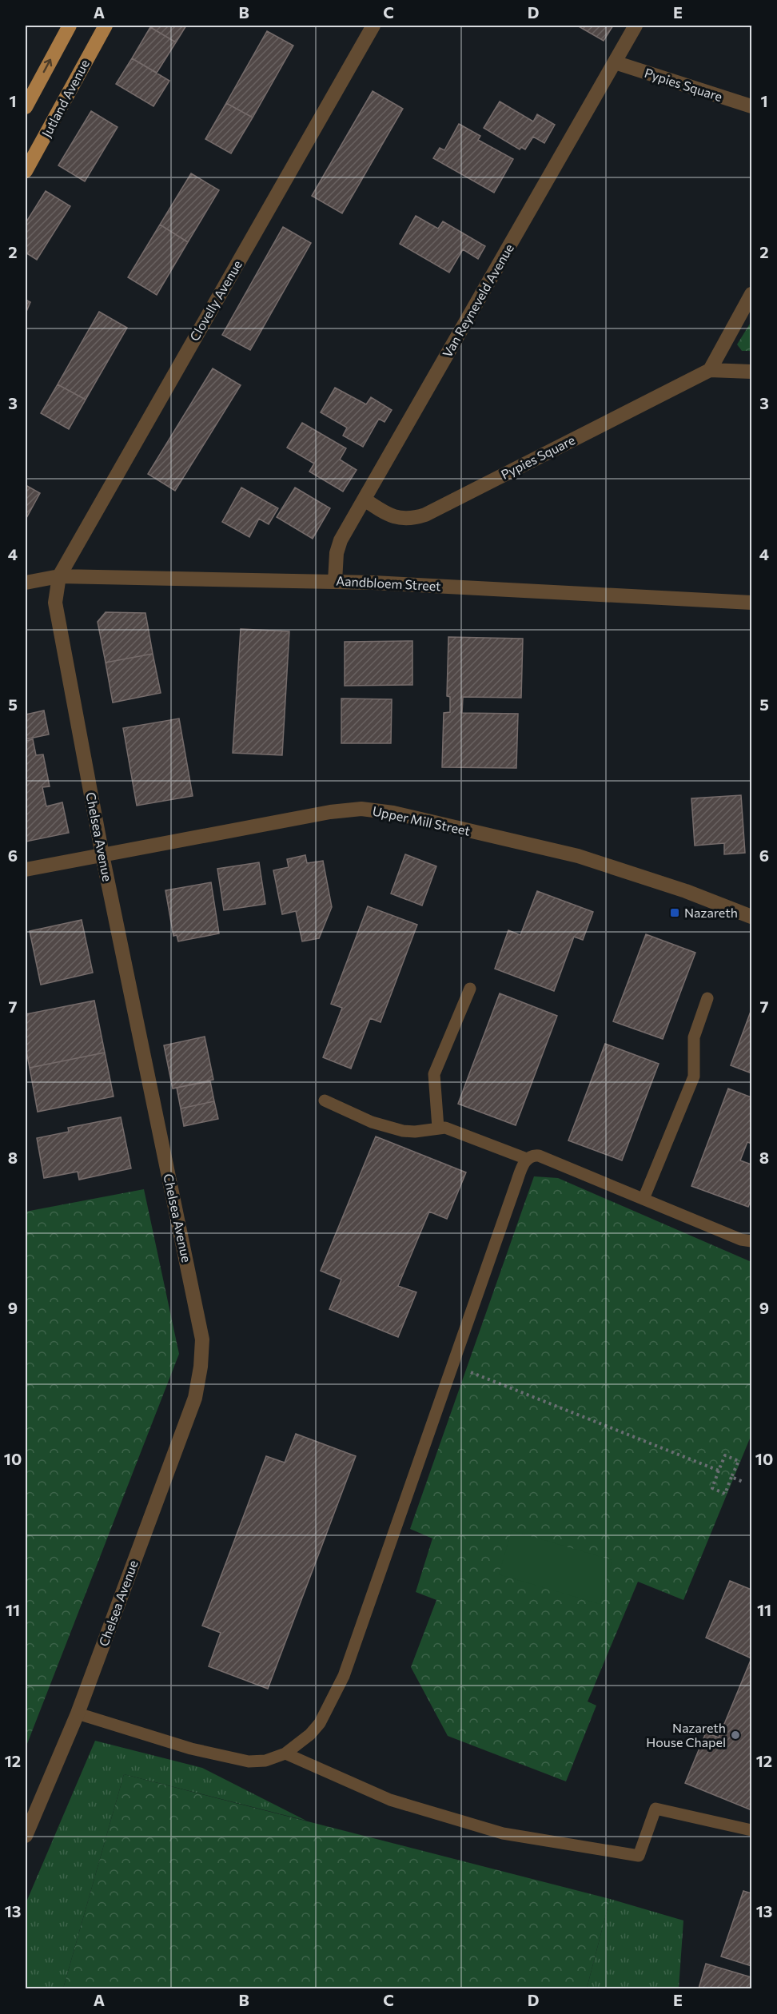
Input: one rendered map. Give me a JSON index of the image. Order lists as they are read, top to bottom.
{
  "streets": {
    "main road": ["Jutland Avenue"],
    "street": [
      "Pypies Square",
      "Clovelly Avenue",
      "Van Reyneveld Avenue",
      "Aandbloem Street",
      "Upper Mill Street",
      "Chelsea Avenue"
    ]
  },
  "crossings": [
    ["Pypies Square", "Van Reyneveld Avenue"],
    ["Clovelly Avenue", "Aandbloem Street"],
    ["Clovelly Avenue", "Chelsea Avenue"],
    ["Van Reyneveld Avenue", "Aandbloem Street"],
    ["Aandbloem Street", "Chelsea Avenue"],
    ["Upper Mill Street", "Chelsea Avenue"]
  ],
  "places": {
    "transit": ["Nazareth"],
    "other": ["Nazareth House Chapel"]
  },
  "grid": {
    "columns": [
      "A",
      "B",
      "C",
      "D",
      "E"
    ],
    "rows": [
      "1",
      "2",
      "3",
      "4",
      "5",
      "6",
      "7",
      "8",
      "9",
      "10",
      "11",
      "12",
      "13"
    ]
  }
}
